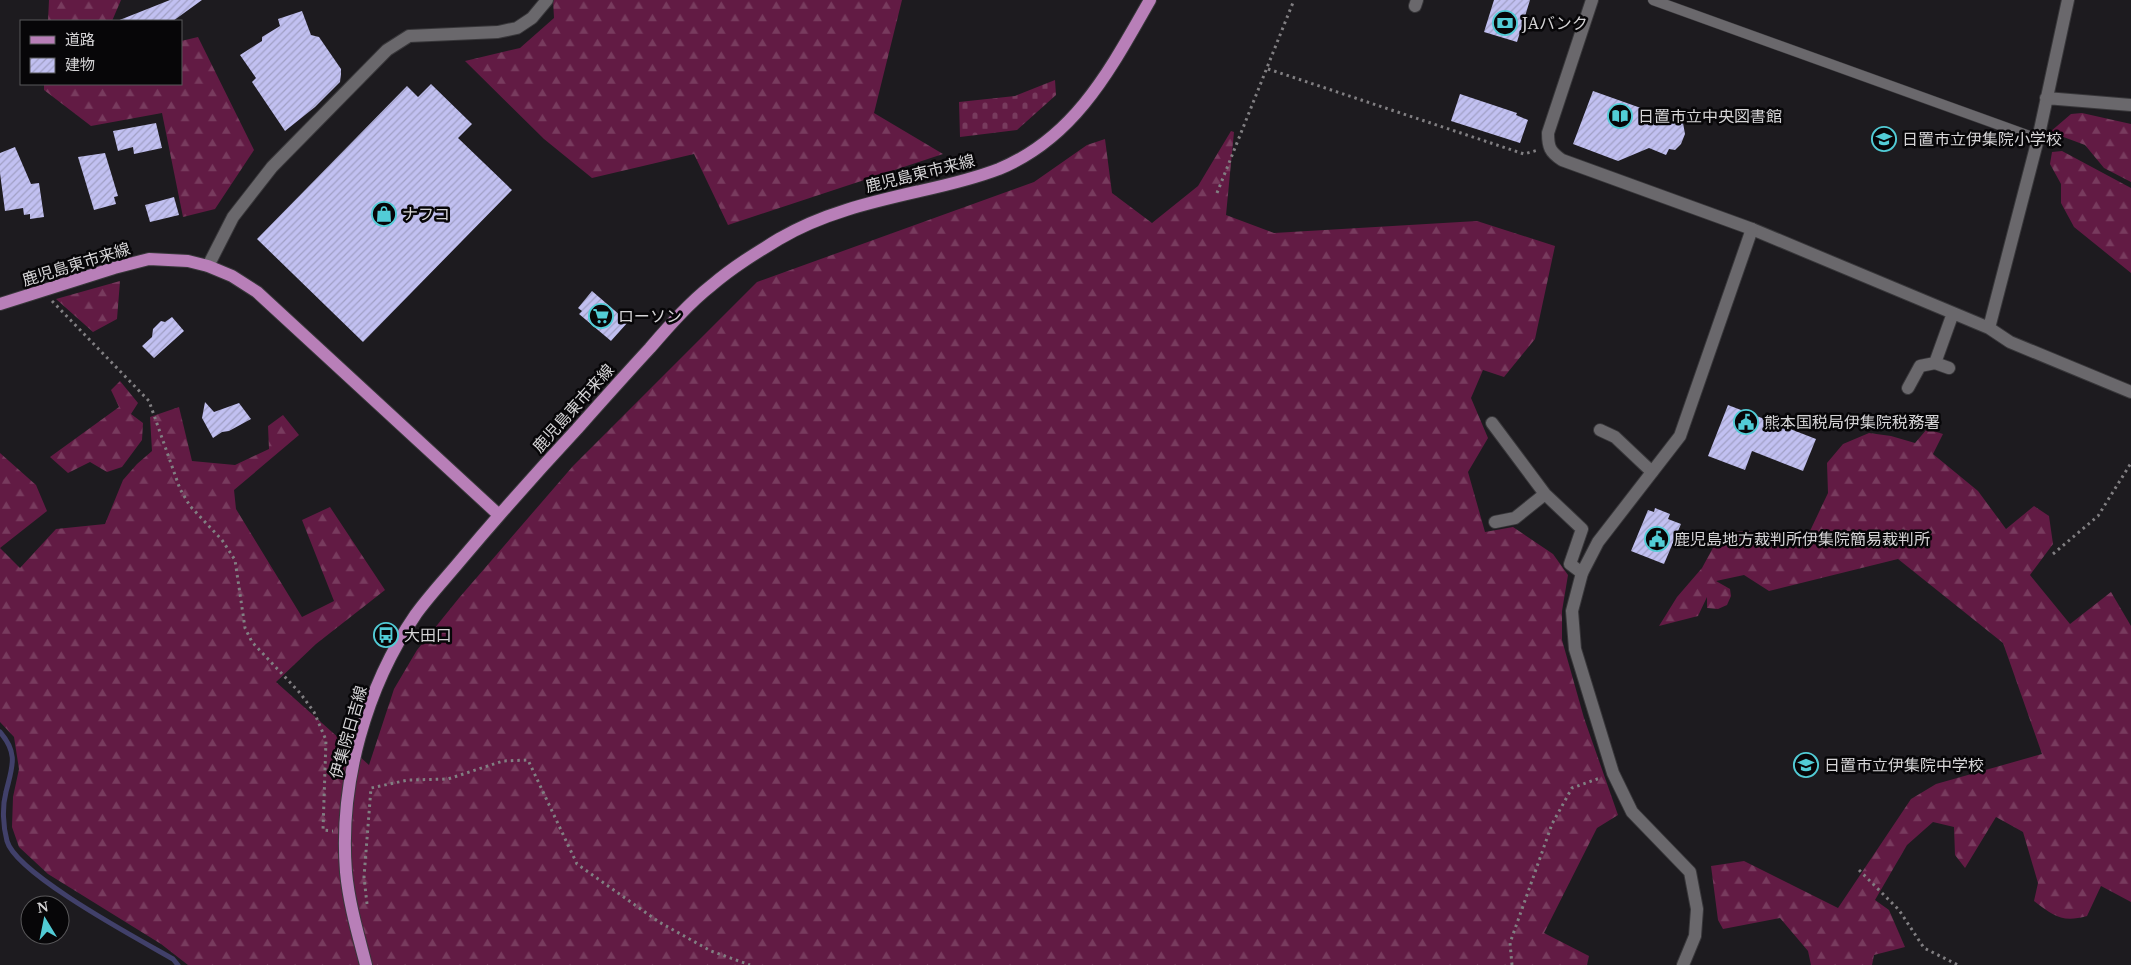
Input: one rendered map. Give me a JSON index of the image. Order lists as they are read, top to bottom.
{
  "streets": {
    "main road": ["鹿児島東市来線", "伊集院日吉線"]
  },
  "crossings": [
    ["鹿児島東市来線", "伊集院日吉線"]
  ],
  "places": {
    "bank": ["JAバンク"],
    "library": ["日置市立中央図書館"],
    "school or university": ["日置市立伊集院小学校", "日置市立伊集院中学校"],
    "shop": ["ナフコ"],
    "supermarket": ["ローソン"],
    "public building": ["熊本国税局伊集院税務署", "鹿児島地方裁判所伊集院簡易裁判所"],
    "bus stop": ["大田口"]
  },
  "legend": ["道路", "建物"],
  "north": "top"
}
